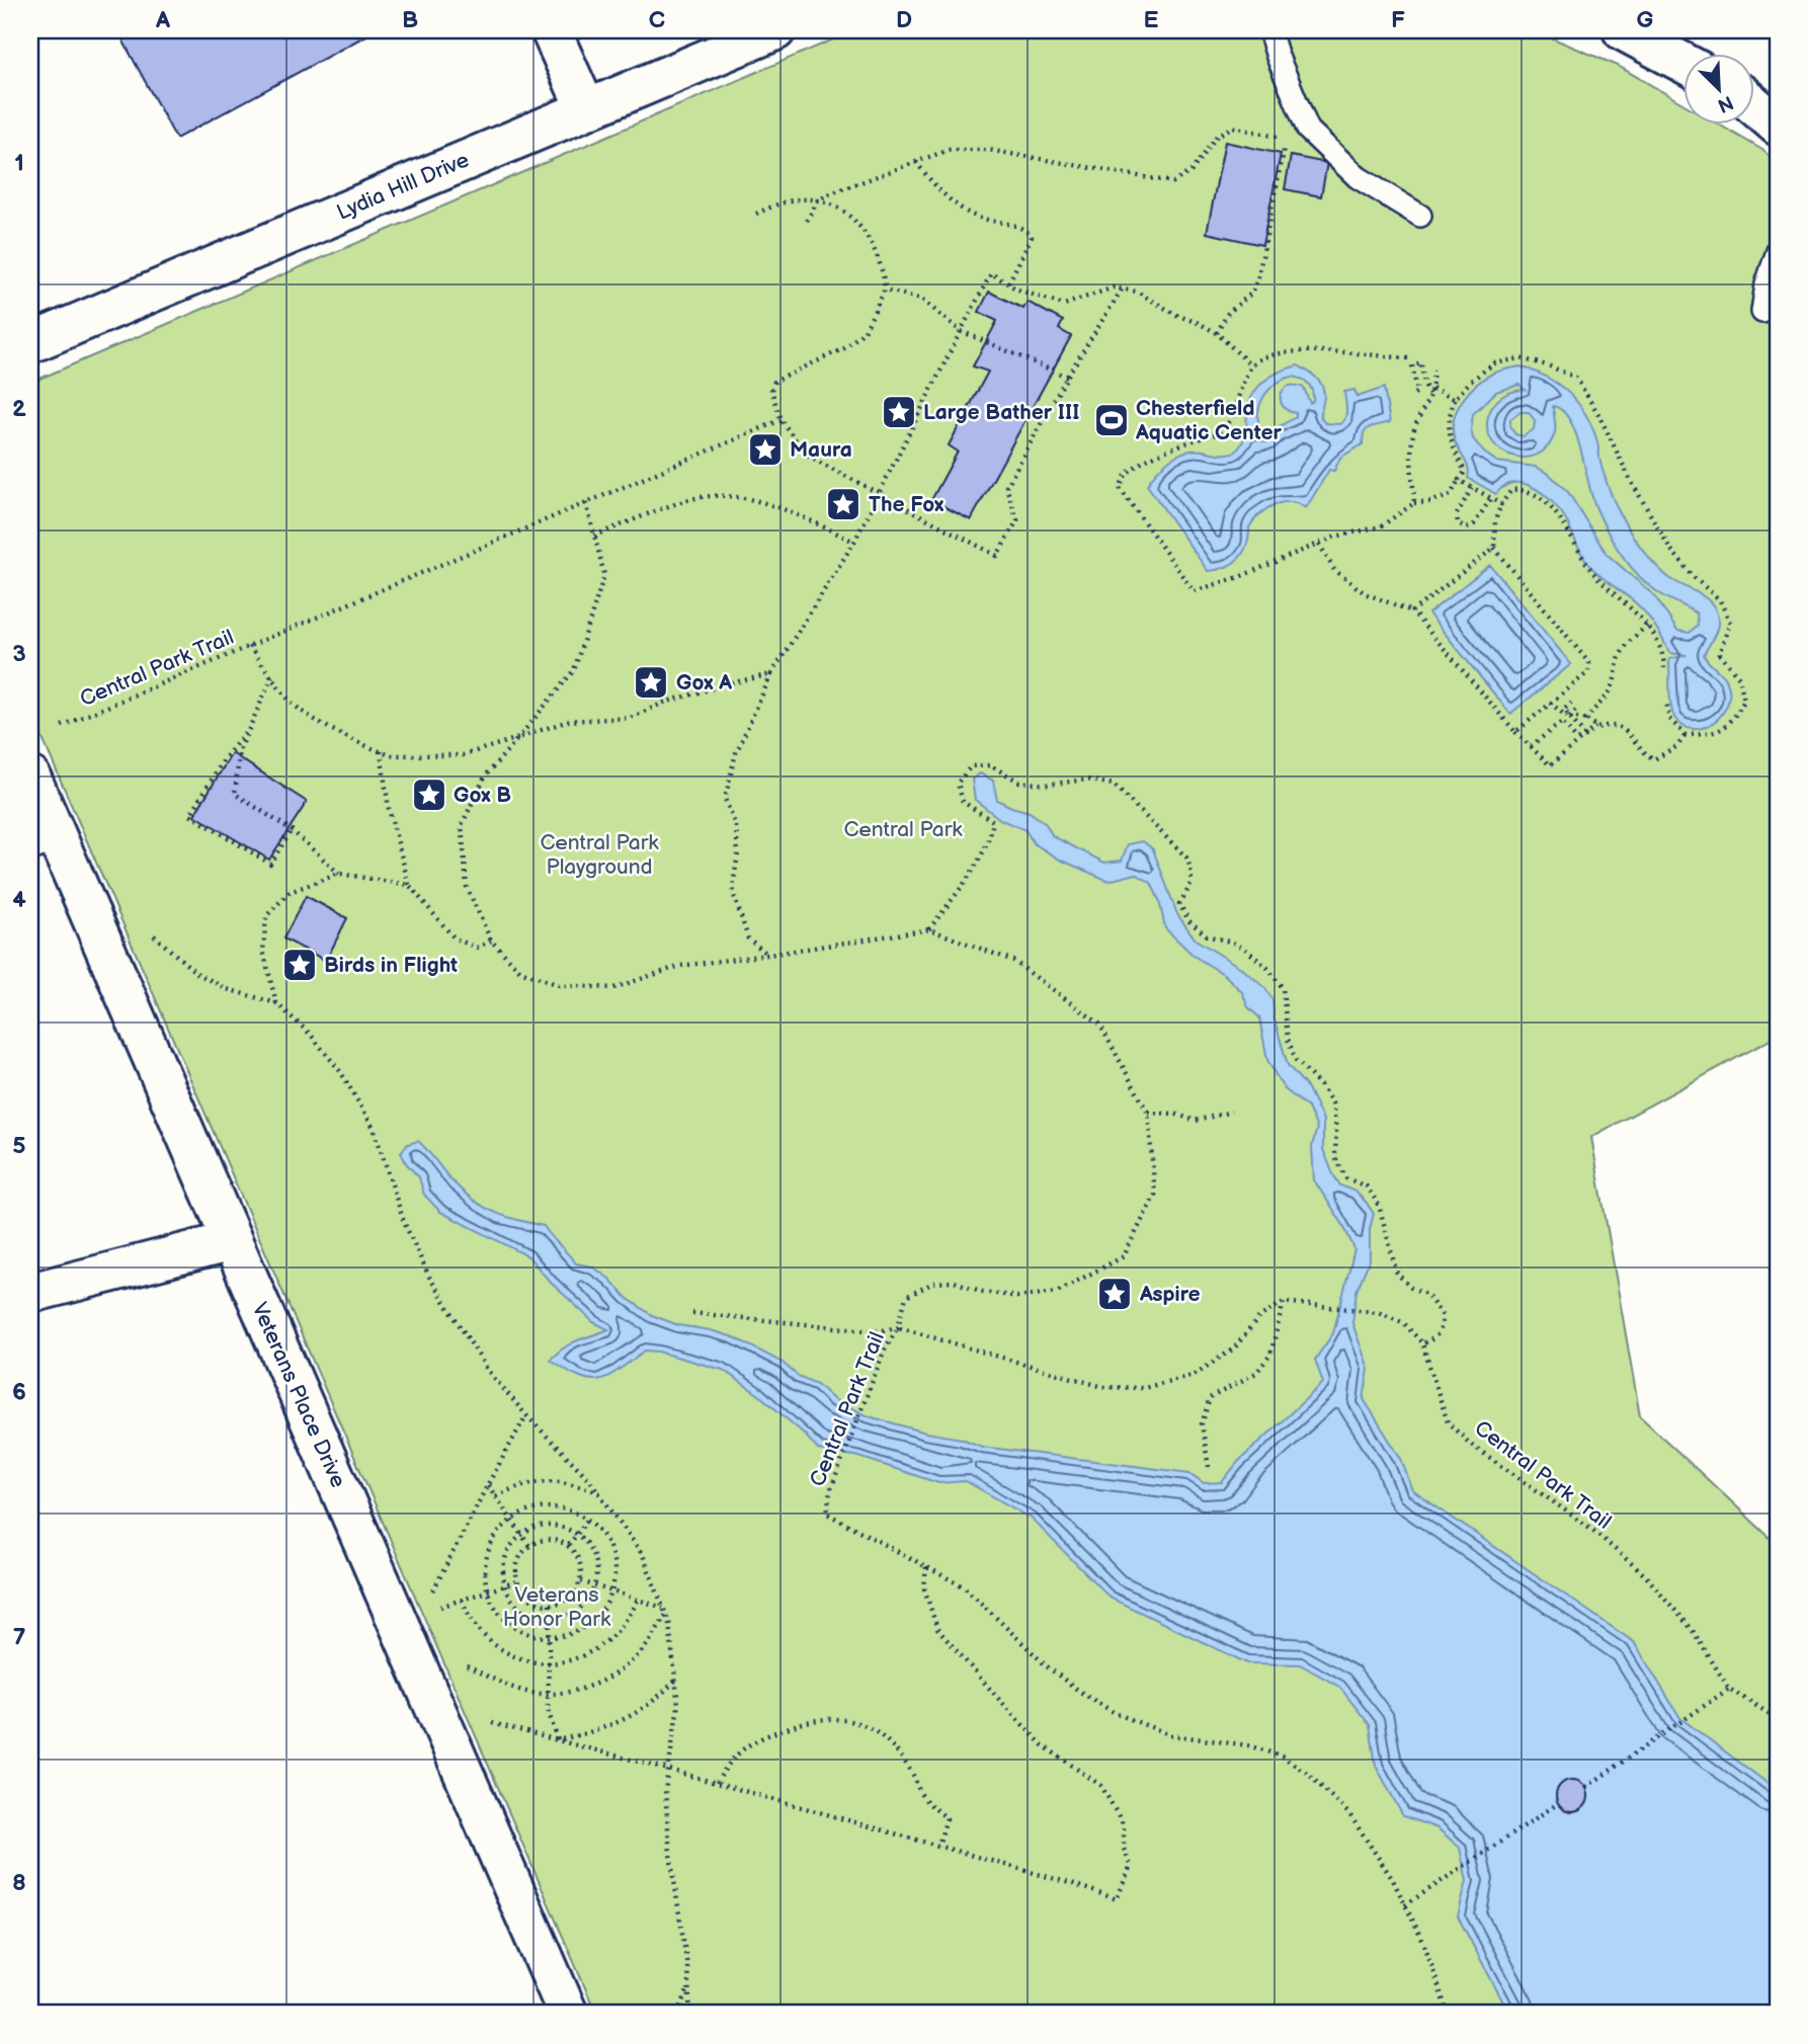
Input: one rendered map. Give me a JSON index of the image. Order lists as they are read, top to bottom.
{
  "streets": {
    "street": ["Lydia Hill Drive", "Veterans Place Drive"],
    "path": ["Central Park Trail"]
  },
  "parks": ["Central Park", "Central Park Playground", "Veterans Honor Park"],
  "places": {
    "place": [
      "Large Bather III",
      "Maura",
      "The Fox",
      "Gox A",
      "Gox B",
      "Birds in Flight",
      "Aspire"
    ],
    "sports": ["Chesterfield Aquatic Center"]
  },
  "north": "bottom right",
  "grid": {
    "columns": [
      "A",
      "B",
      "C",
      "D",
      "E",
      "F",
      "G"
    ],
    "rows": [
      "1",
      "2",
      "3",
      "4",
      "5",
      "6",
      "7",
      "8"
    ]
  }
}
